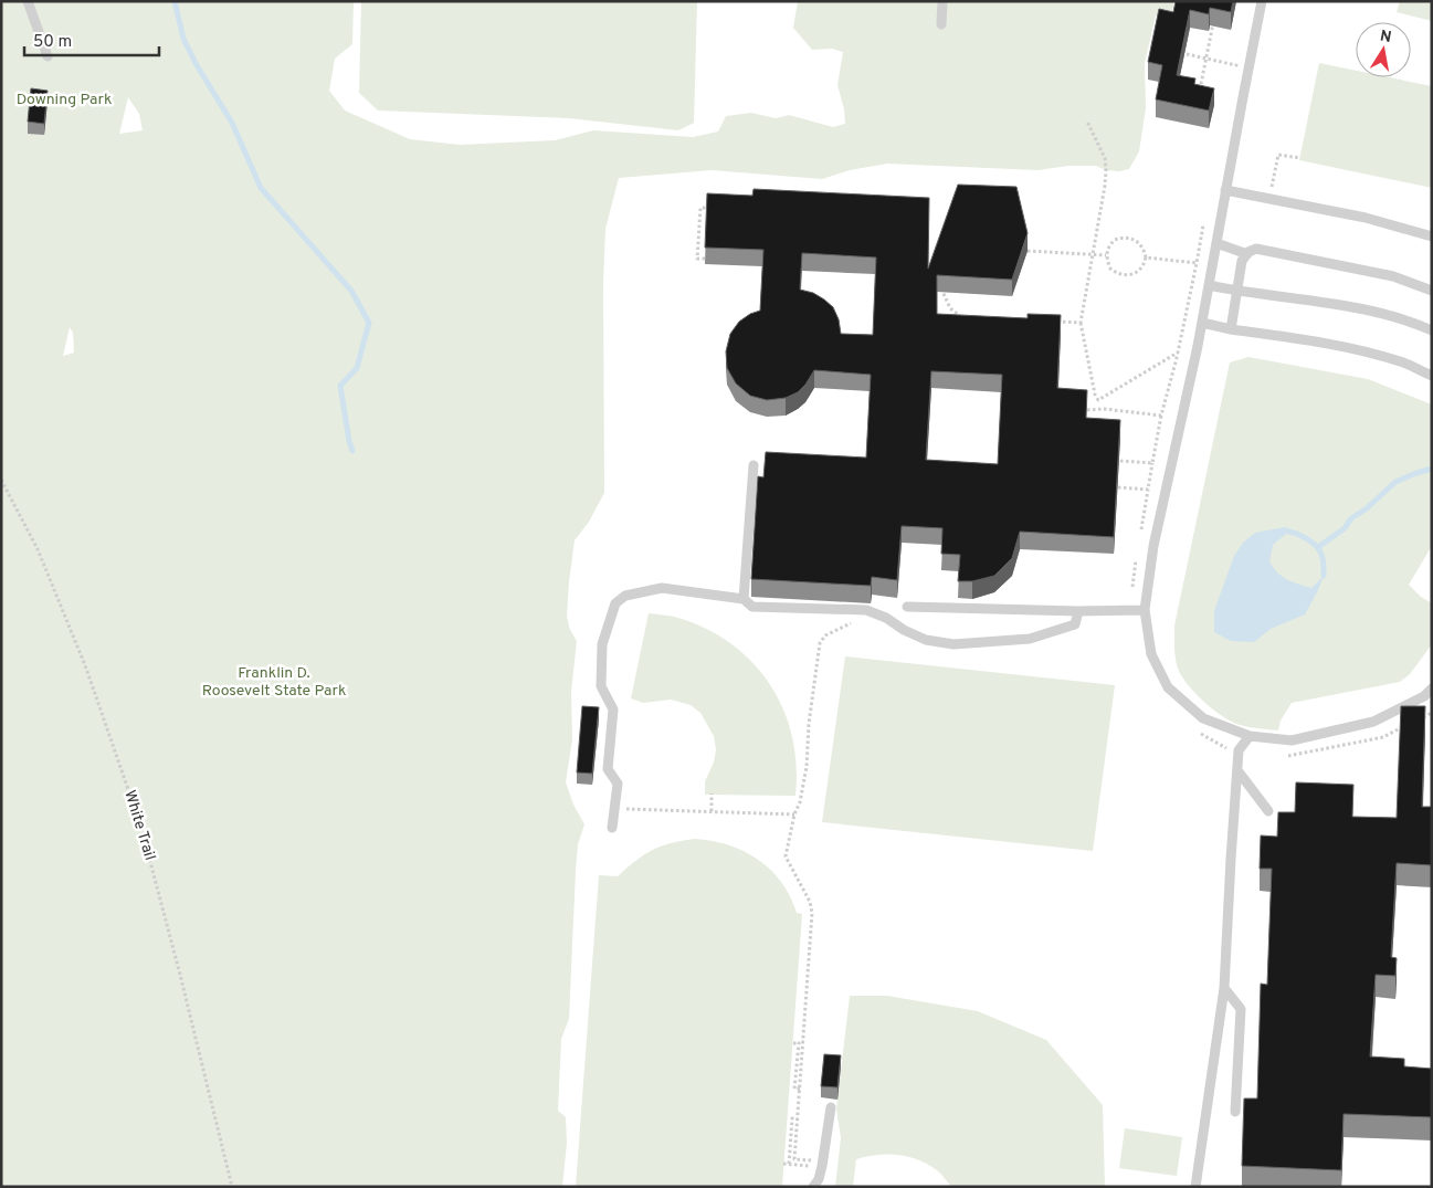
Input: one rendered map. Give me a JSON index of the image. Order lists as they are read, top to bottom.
{
  "streets": {
    "path": ["White Trail"]
  },
  "parks": ["Downing Park", "Franklin D. Roosevelt State Park"],
  "scale_bar": "50 m",
  "north": "top"
}
